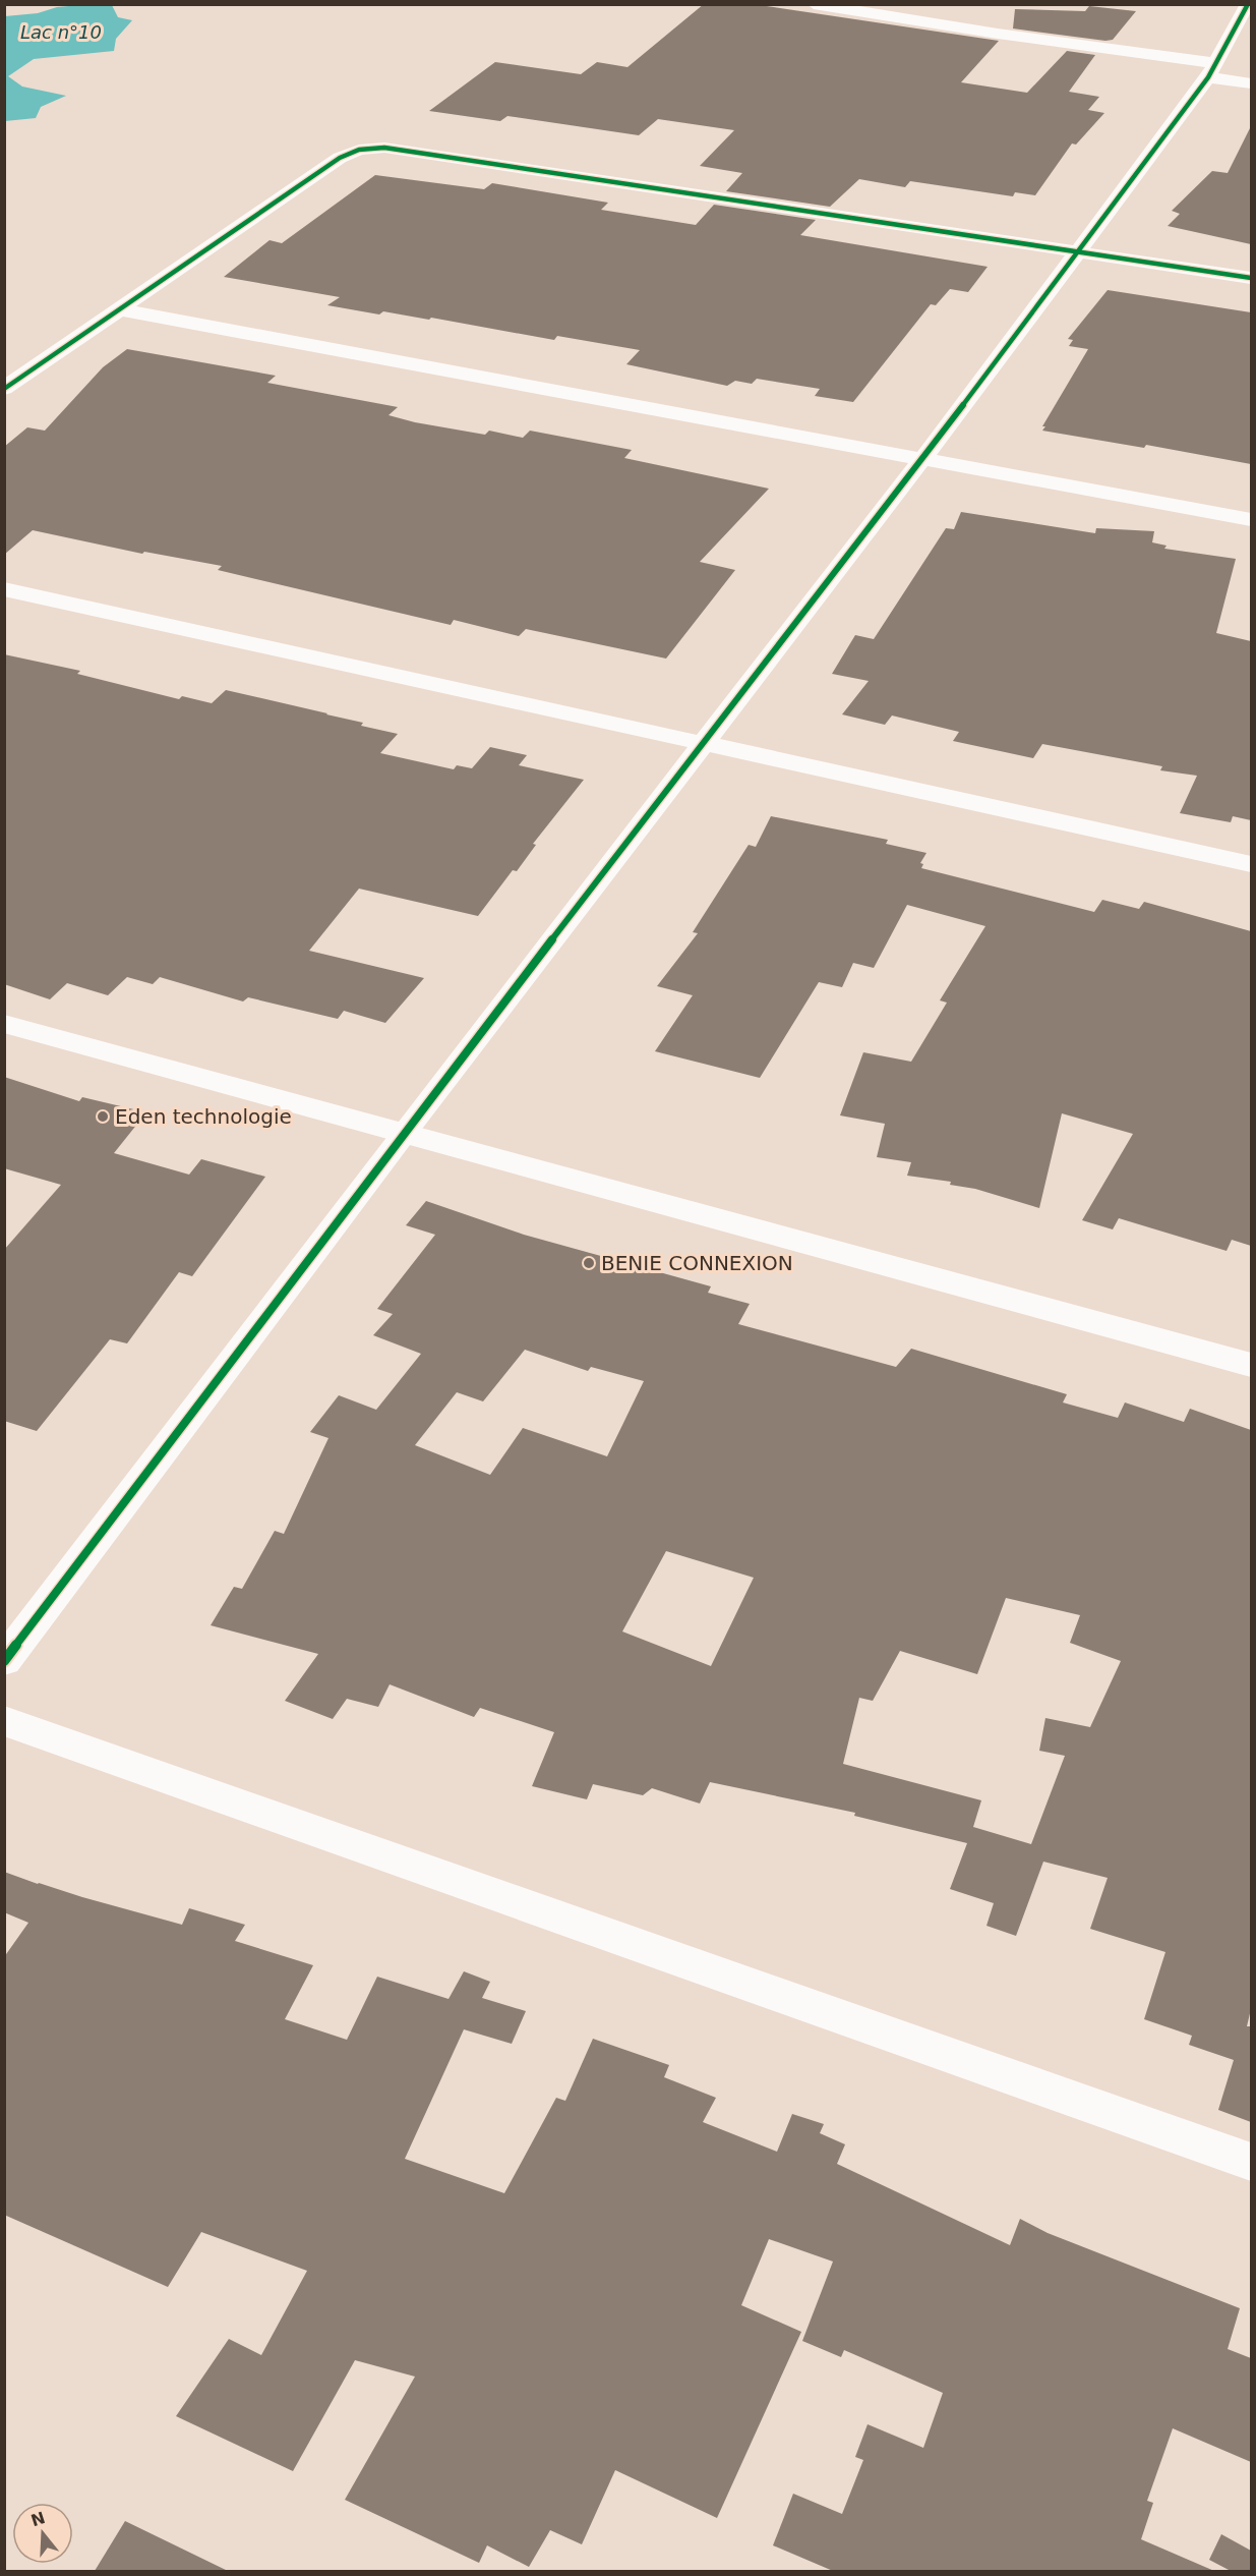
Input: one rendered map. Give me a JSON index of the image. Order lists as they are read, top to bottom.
{
  "water": ["Lac n°10"],
  "places": ["Eden technologie", "BENIE CONNEXION"],
  "north": "top"
}
